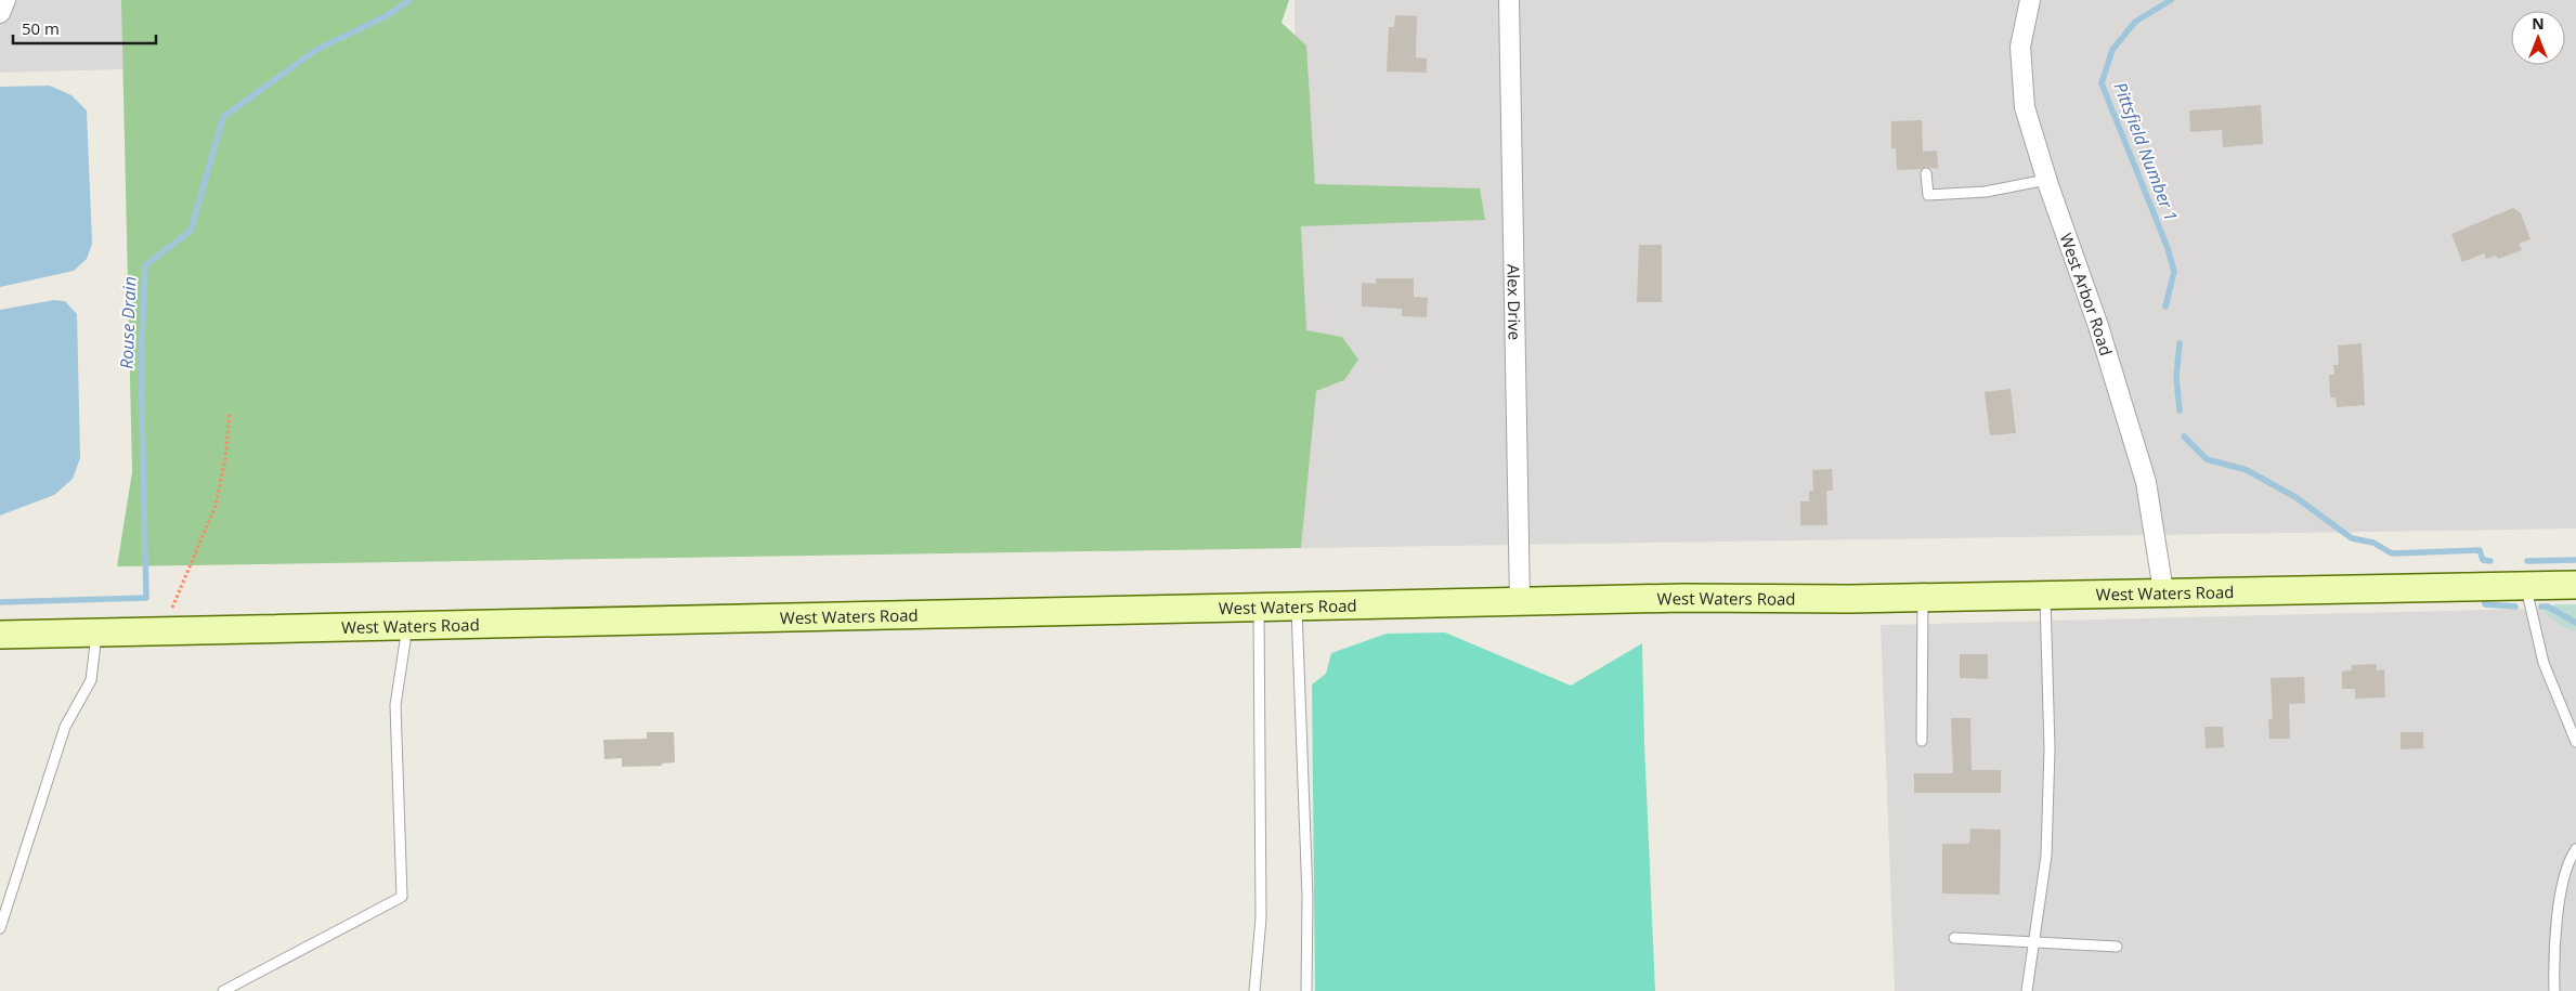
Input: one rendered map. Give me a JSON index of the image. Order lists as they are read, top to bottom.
{
  "streets": {
    "street": ["West Arbor Road", "Alex Drive", "West Waters Road"]
  },
  "crossings": [
    ["West Arbor Road", "West Waters Road"],
    ["Alex Drive", "West Waters Road"]
  ],
  "water": ["Pittsfield Number 1", "Rouse Drain"],
  "scale_bar": "50 m",
  "north": "top"
}
